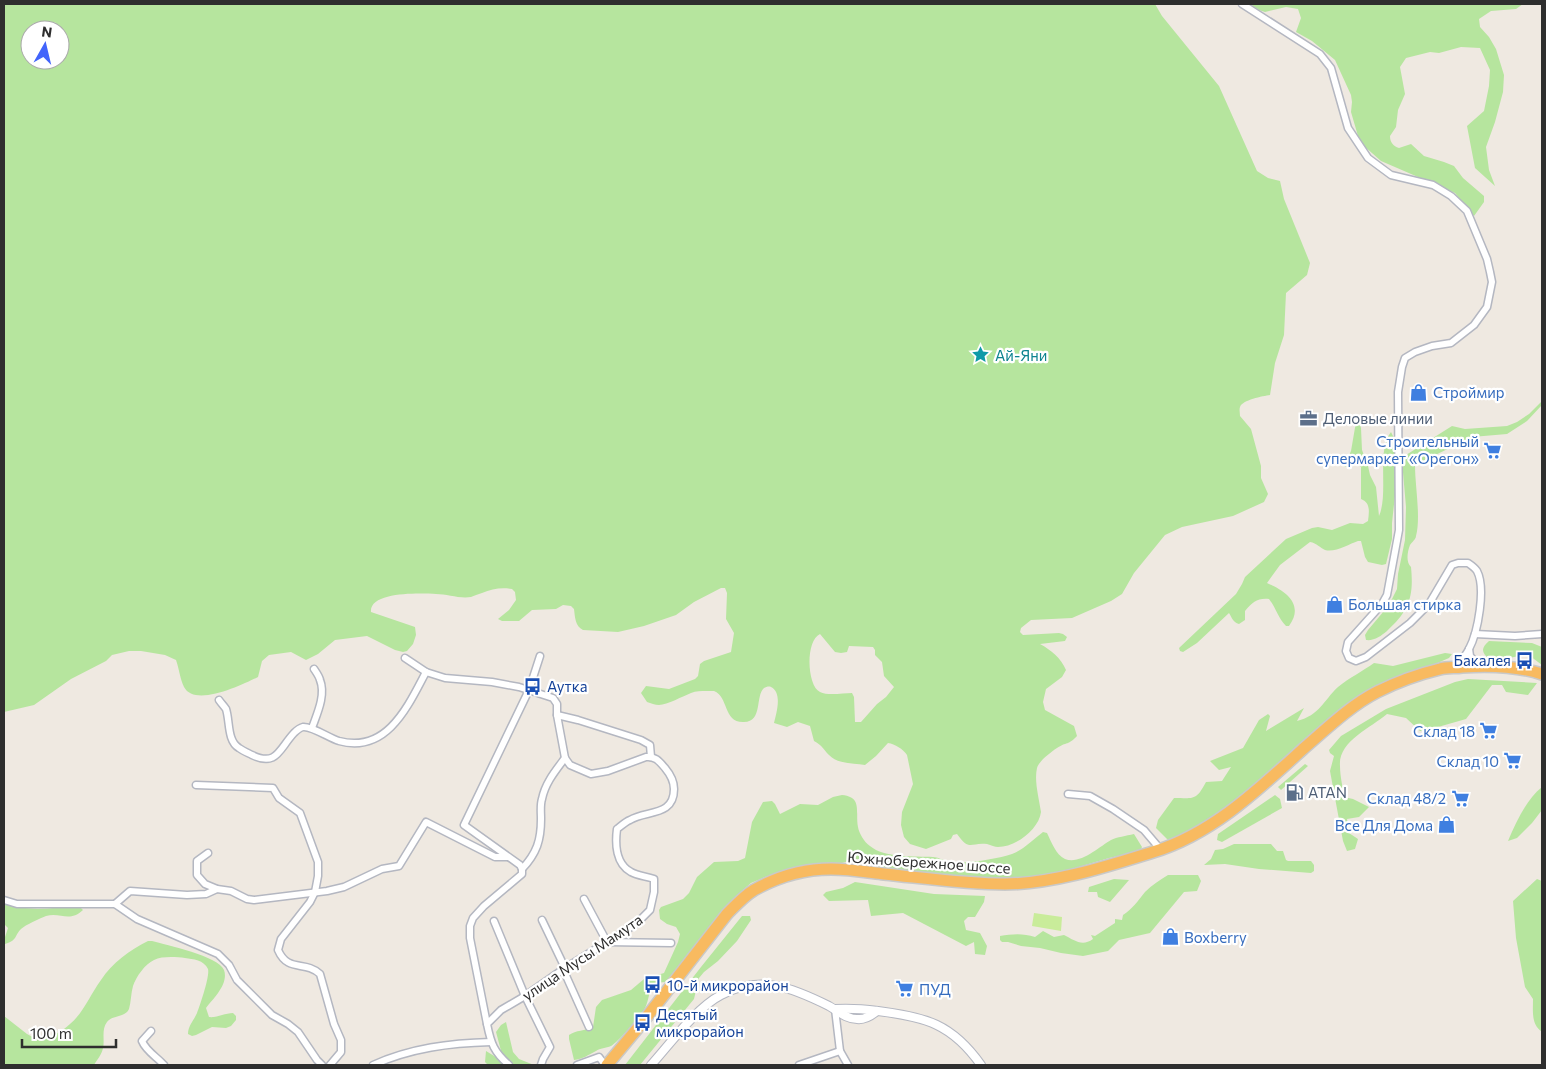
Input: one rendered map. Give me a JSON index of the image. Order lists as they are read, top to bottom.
{
  "streets": {
    "highway": ["Южнобережное шоссе"],
    "street": ["улица Мусы Мамута"]
  },
  "places": {
    "place": ["Ай-Яни"],
    "shop": [
      "Строймир",
      "Большая стирка",
      "Все Для Дома",
      "Boxberry"
    ],
    "office": ["Деловые линии"],
    "supermarket": [
      "Строительный супермаркет «Орегон»",
      "Склад 18",
      "Склад 10",
      "Склад 48/2",
      "ПУД"
    ],
    "bus stop": [
      "Бакалея",
      "Аутка",
      "10-й микрорайон",
      "Десятый микрорайон"
    ],
    "fuel station": ["ATAN"]
  },
  "scale_bar": "100 m",
  "north": "top"
}
